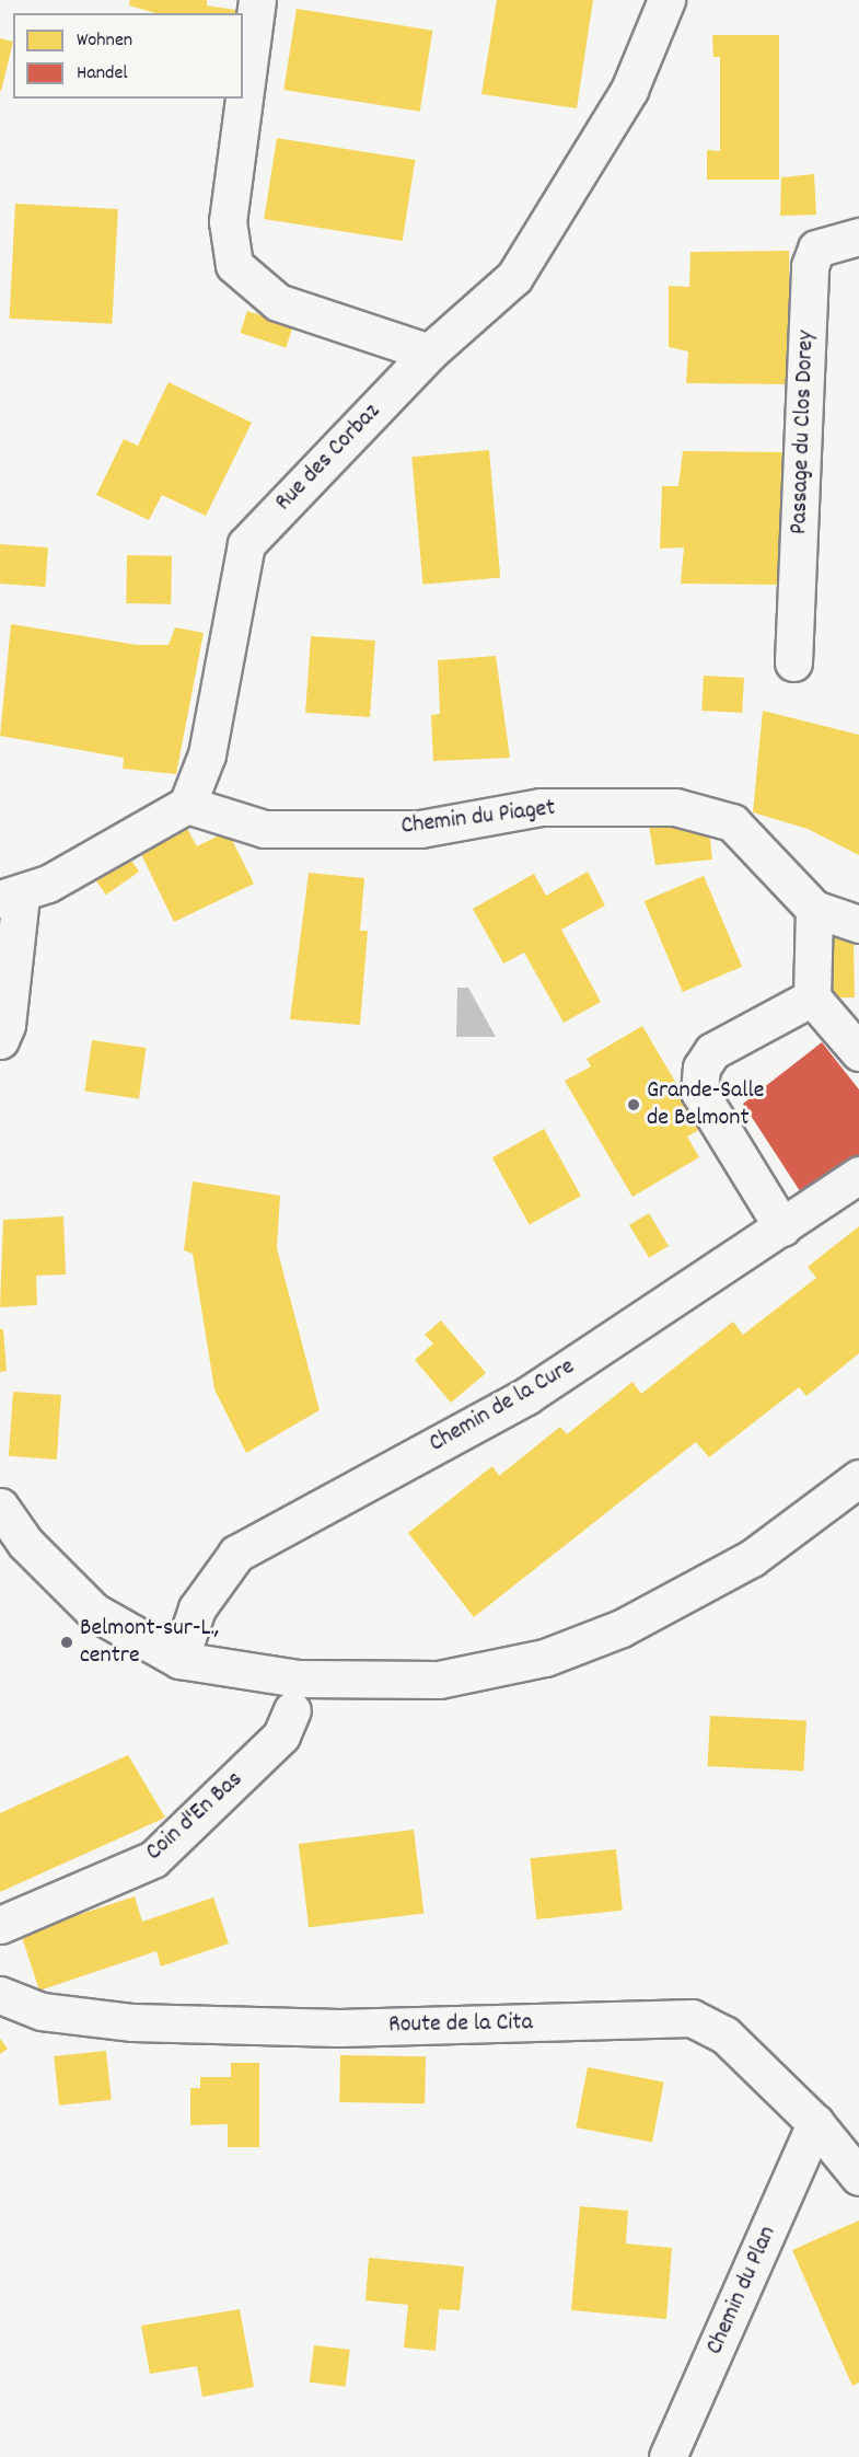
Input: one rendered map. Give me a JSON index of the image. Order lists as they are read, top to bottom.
{
  "streets": {
    "street": [
      "Passage du Clos Dorey",
      "Rue des Corbaz",
      "Chemin du Piaget",
      "Chemin de la Cure",
      "Coin d'En Bas",
      "Route de la Cita",
      "Chemin du Plan"
    ]
  },
  "crossings": [
    ["Rue des Corbaz", "Chemin du Piaget"],
    ["Route de la Cita", "Chemin du Plan"]
  ],
  "places": ["Grande-Salle de Belmont", "Belmont-sur-L., centre"],
  "legend": ["Wohnen", "Handel"]
}
